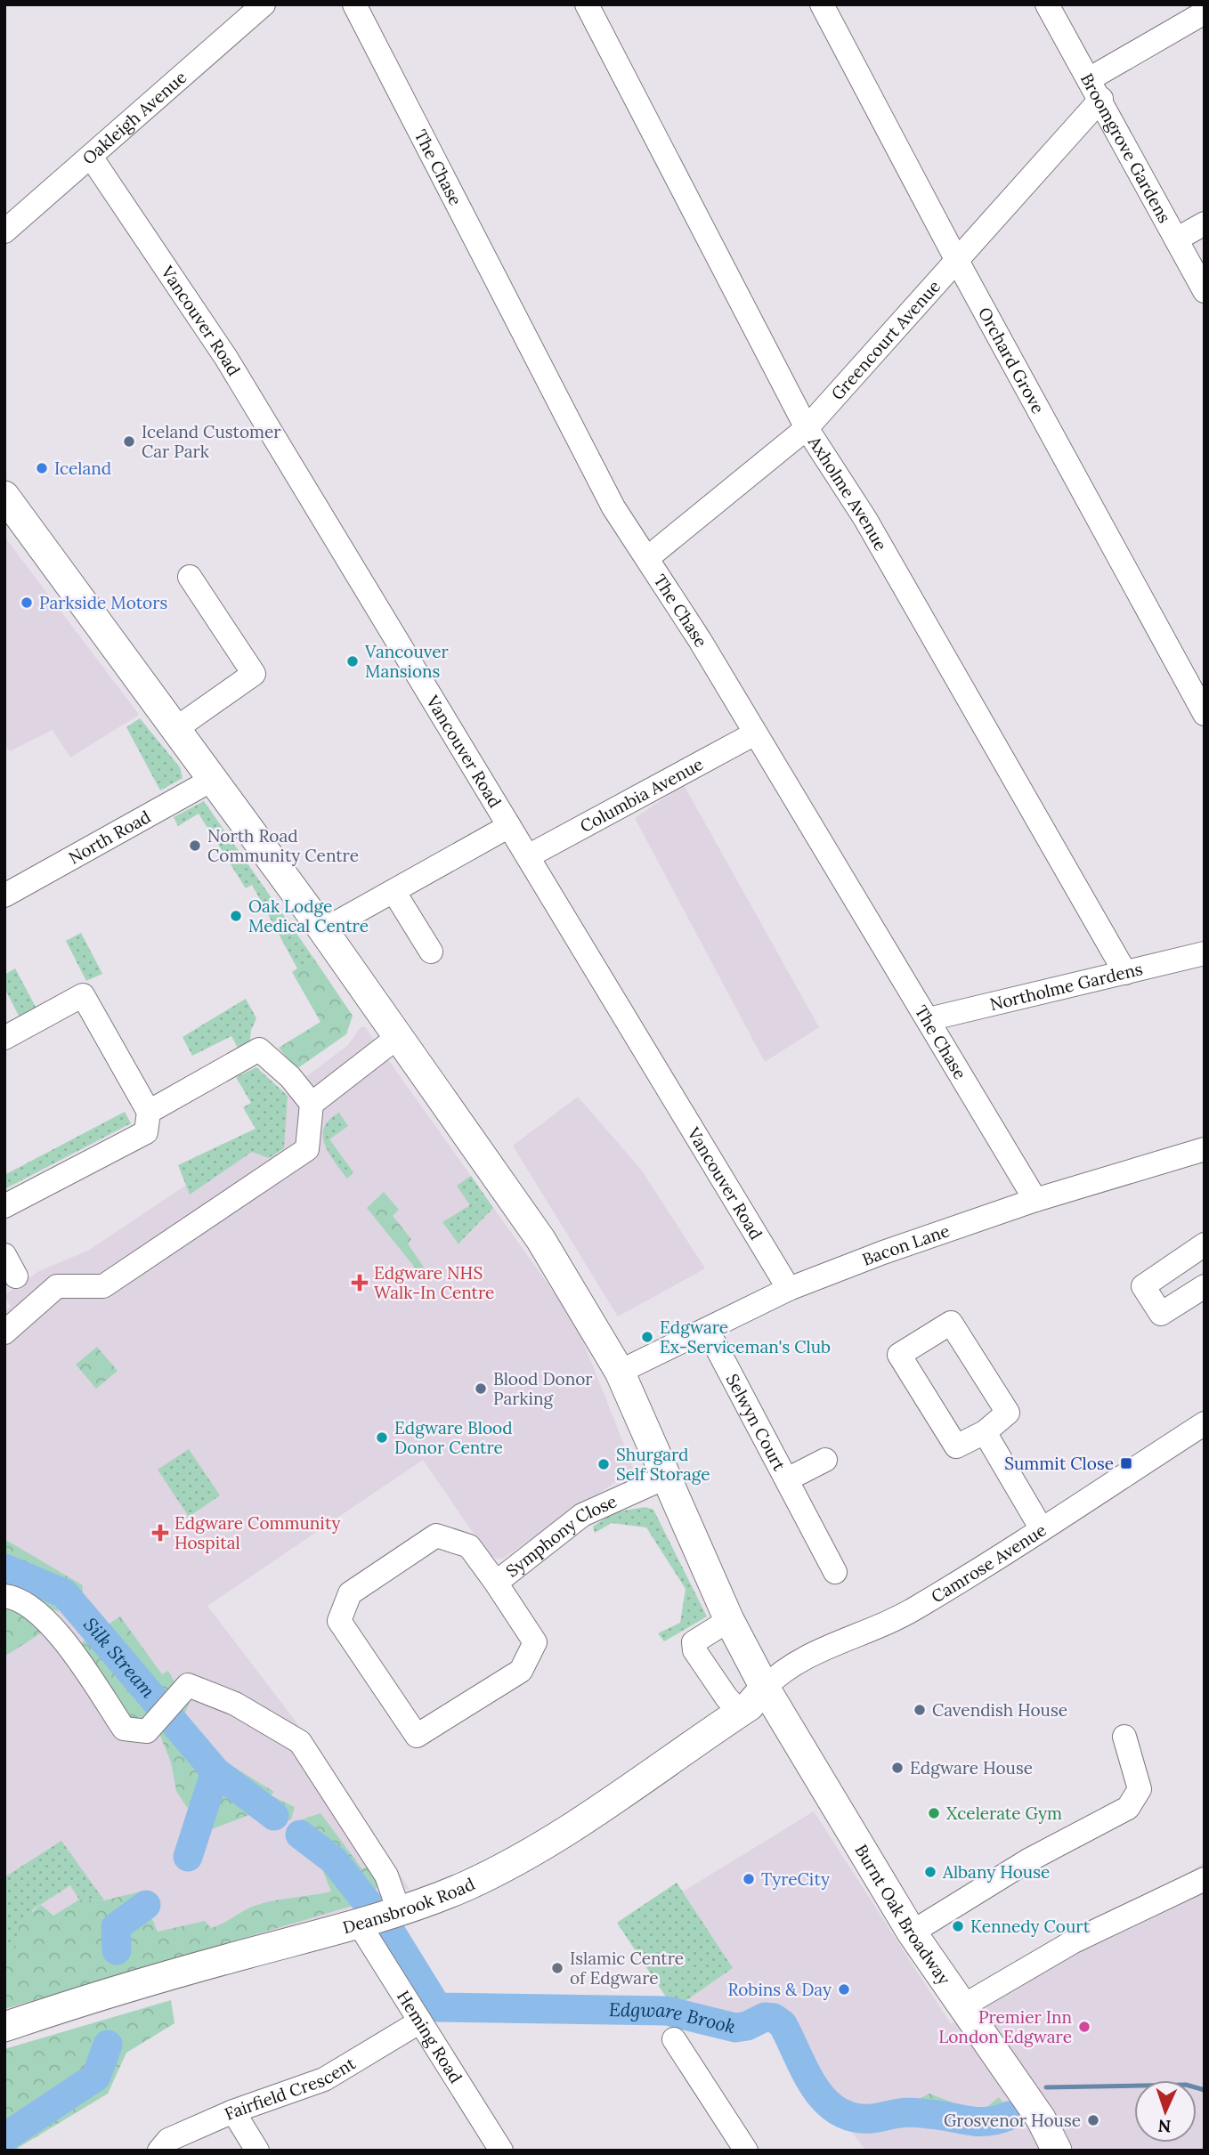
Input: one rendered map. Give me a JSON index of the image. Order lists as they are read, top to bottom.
{
  "streets": {
    "main road": ["Deansbrook Road", "Burnt Oak Broadway"],
    "street": [
      "Oakleigh Avenue",
      "Broomgrove Gardens",
      "The Chase",
      "Vancouver Road",
      "Greencourt Avenue",
      "Orchard Grove",
      "Axholme Avenue",
      "Columbia Avenue",
      "North Road",
      "Northolme Gardens",
      "Bacon Lane",
      "Selwyn Court",
      "Symphony Close",
      "Camrose Avenue",
      "Heming Road",
      "Fairfield Crescent"
    ]
  },
  "crossings": [
    ["Oakleigh Avenue", "Vancouver Road"],
    ["Broomgrove Gardens", "Greencourt Avenue"],
    ["The Chase", "Greencourt Avenue"],
    ["The Chase", "Columbia Avenue"],
    ["The Chase", "Northolme Gardens"],
    ["The Chase", "Bacon Lane"],
    ["Vancouver Road", "Columbia Avenue"],
    ["Vancouver Road", "Bacon Lane"],
    ["Greencourt Avenue", "Orchard Grove"],
    ["Greencourt Avenue", "Axholme Avenue"],
    ["Axholme Avenue", "Northolme Gardens"],
    ["North Road", "Burnt Oak Broadway"],
    ["Bacon Lane", "Selwyn Court"],
    ["Bacon Lane", "Burnt Oak Broadway"],
    ["Symphony Close", "Burnt Oak Broadway"],
    ["Camrose Avenue", "Deansbrook Road"],
    ["Camrose Avenue", "Burnt Oak Broadway"],
    ["Deansbrook Road", "Burnt Oak Broadway"],
    ["Deansbrook Road", "Heming Road"],
    ["Heming Road", "Fairfield Crescent"]
  ],
  "water": ["Silk Stream", "Edgware Brook"],
  "places": {
    "other": [
      "Iceland Customer Car Park",
      "Iceland",
      "Parkside Motors",
      "Vancouver Mansions",
      "North Road Community Centre",
      "Oak Lodge Medical Centre",
      "Edgware Ex-Serviceman's Club",
      "Blood Donor Parking",
      "Edgware Blood Donor Centre",
      "Shurgard Self Storage",
      "Cavendish House",
      "Edgware House",
      "Xcelerate Gym",
      "Albany House",
      "TyreCity",
      "Kennedy Court",
      "Islamic Centre of Edgware",
      "Robins & Day",
      "Premier Inn London Edgware",
      "Grosvenor House"
    ],
    "health": ["Edgware NHS Walk-In Centre", "Edgware Community Hospital"],
    "transit": ["Summit Close"]
  },
  "north": "bottom"
}
